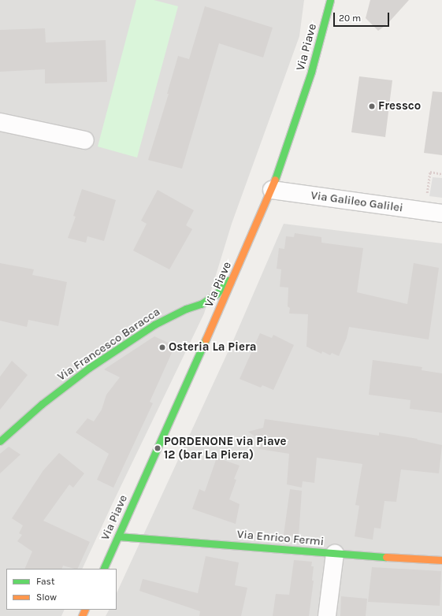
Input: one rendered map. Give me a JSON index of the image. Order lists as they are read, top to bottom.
{
  "streets": {
    "street": [
      "Via Piave",
      "Via Galileo Galilei",
      "Via Francesco Baracca",
      "Via Enrico Fermi"
    ]
  },
  "crossings": [
    ["Via Piave", "Via Galileo Galilei"],
    ["Via Piave", "Via Francesco Baracca"],
    ["Via Piave", "Via Enrico Fermi"]
  ],
  "places": ["Fressco", "Osteria La Piera", "PORDENONE via Piave 12 (bar La Piera)"],
  "legend": ["Fast", "Slow"],
  "scale_bar": "20 m"
}
